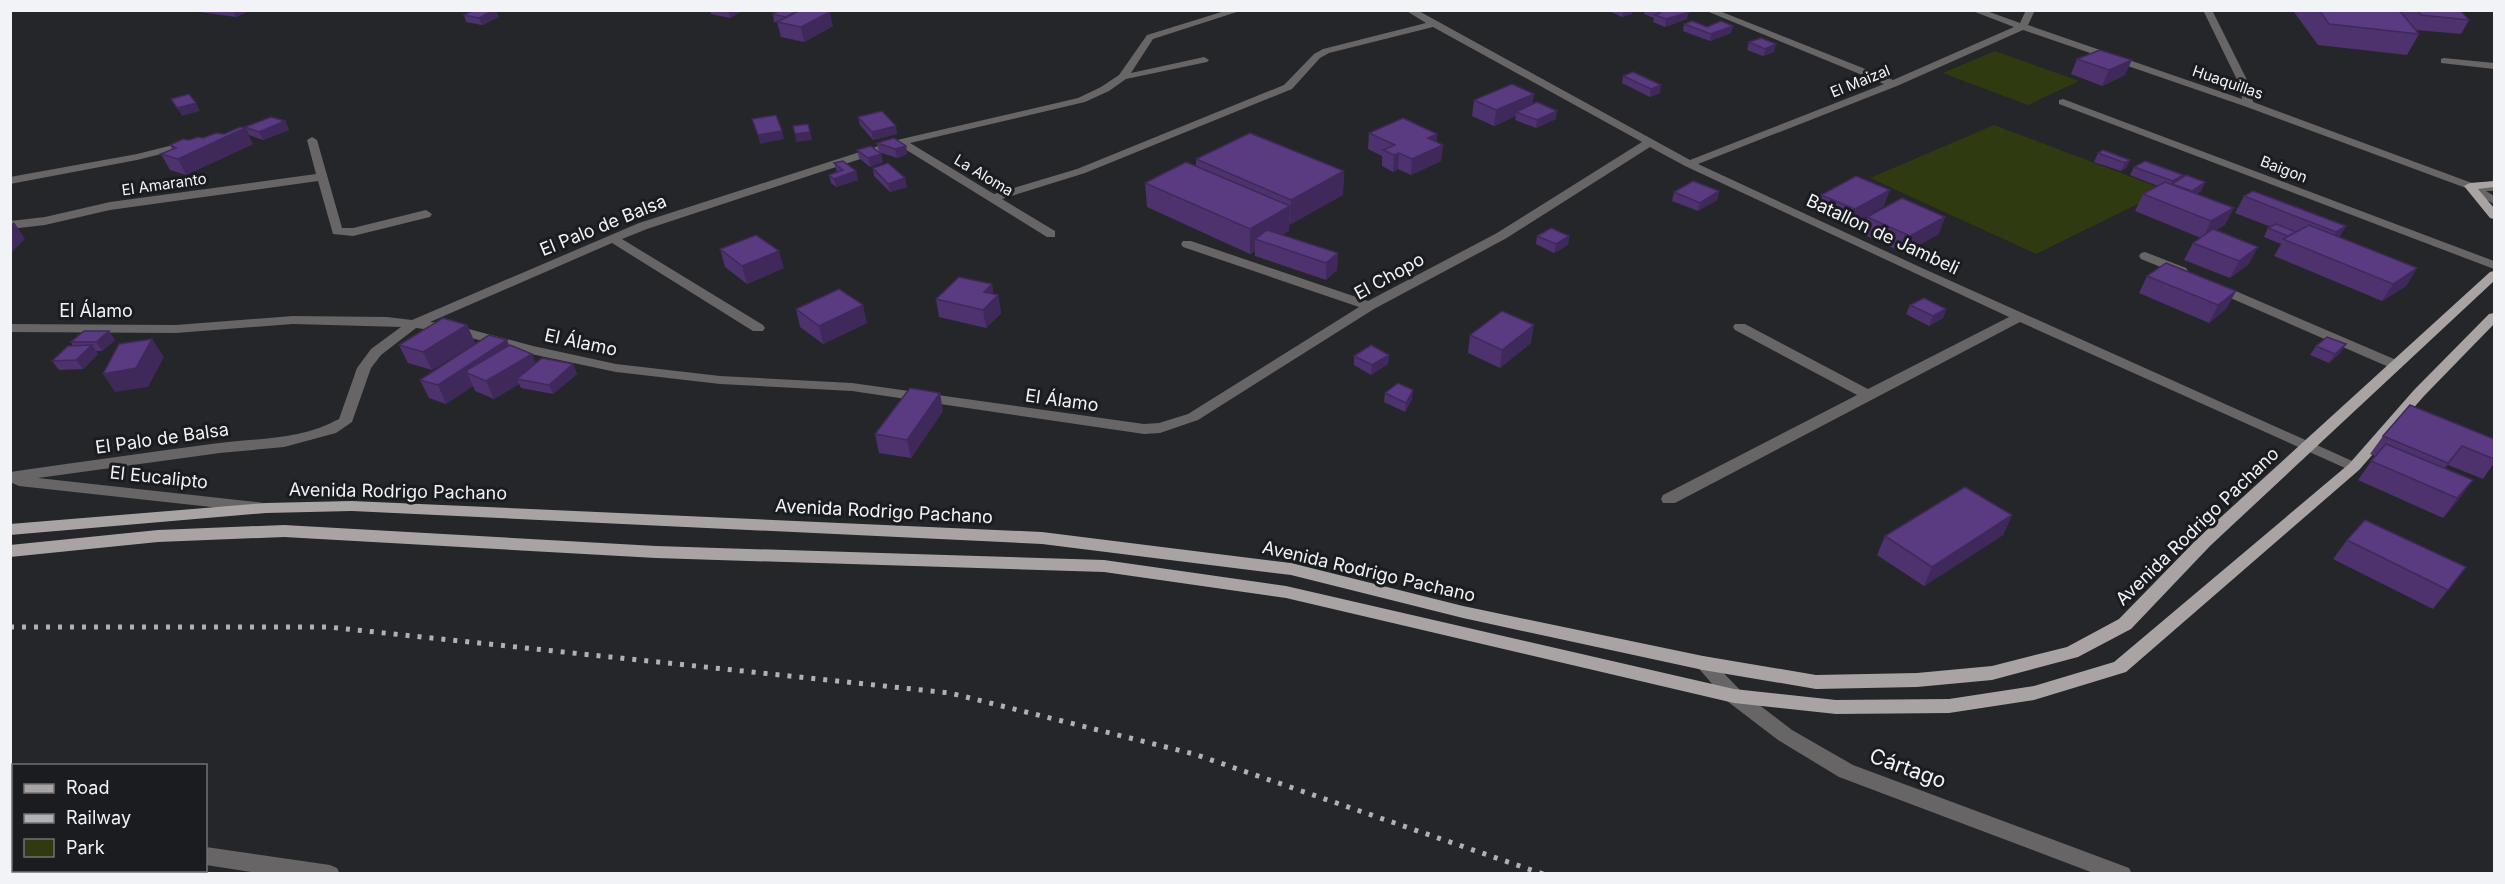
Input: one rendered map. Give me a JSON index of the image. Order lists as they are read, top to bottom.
{
  "streets": {
    "main road": ["Avenida Rodrigo Pachano"],
    "street": [
      "El Maizal",
      "Huaquillas",
      "Baigon",
      "La Aloma",
      "El Amaranto",
      "El Palo de Balsa",
      "Batallon de Jambeli",
      "El Chopo",
      "El Álamo",
      "El Eucalipto",
      "Cártago"
    ]
  },
  "crossings": [
    ["El Maizal", "Huaquillas"],
    ["El Maizal", "Batallon de Jambeli"],
    ["La Aloma", "El Palo de Balsa"],
    ["El Palo de Balsa", "El Álamo"],
    ["El Palo de Balsa", "El Eucalipto"],
    ["Batallon de Jambeli", "El Chopo"],
    ["Batallon de Jambeli", "Avenida Rodrigo Pachano"],
    ["El Chopo", "El Álamo"],
    ["El Eucalipto", "Avenida Rodrigo Pachano"],
    ["Avenida Rodrigo Pachano", "Cártago"]
  ],
  "legend": ["Road", "Railway", "Park"]
}
